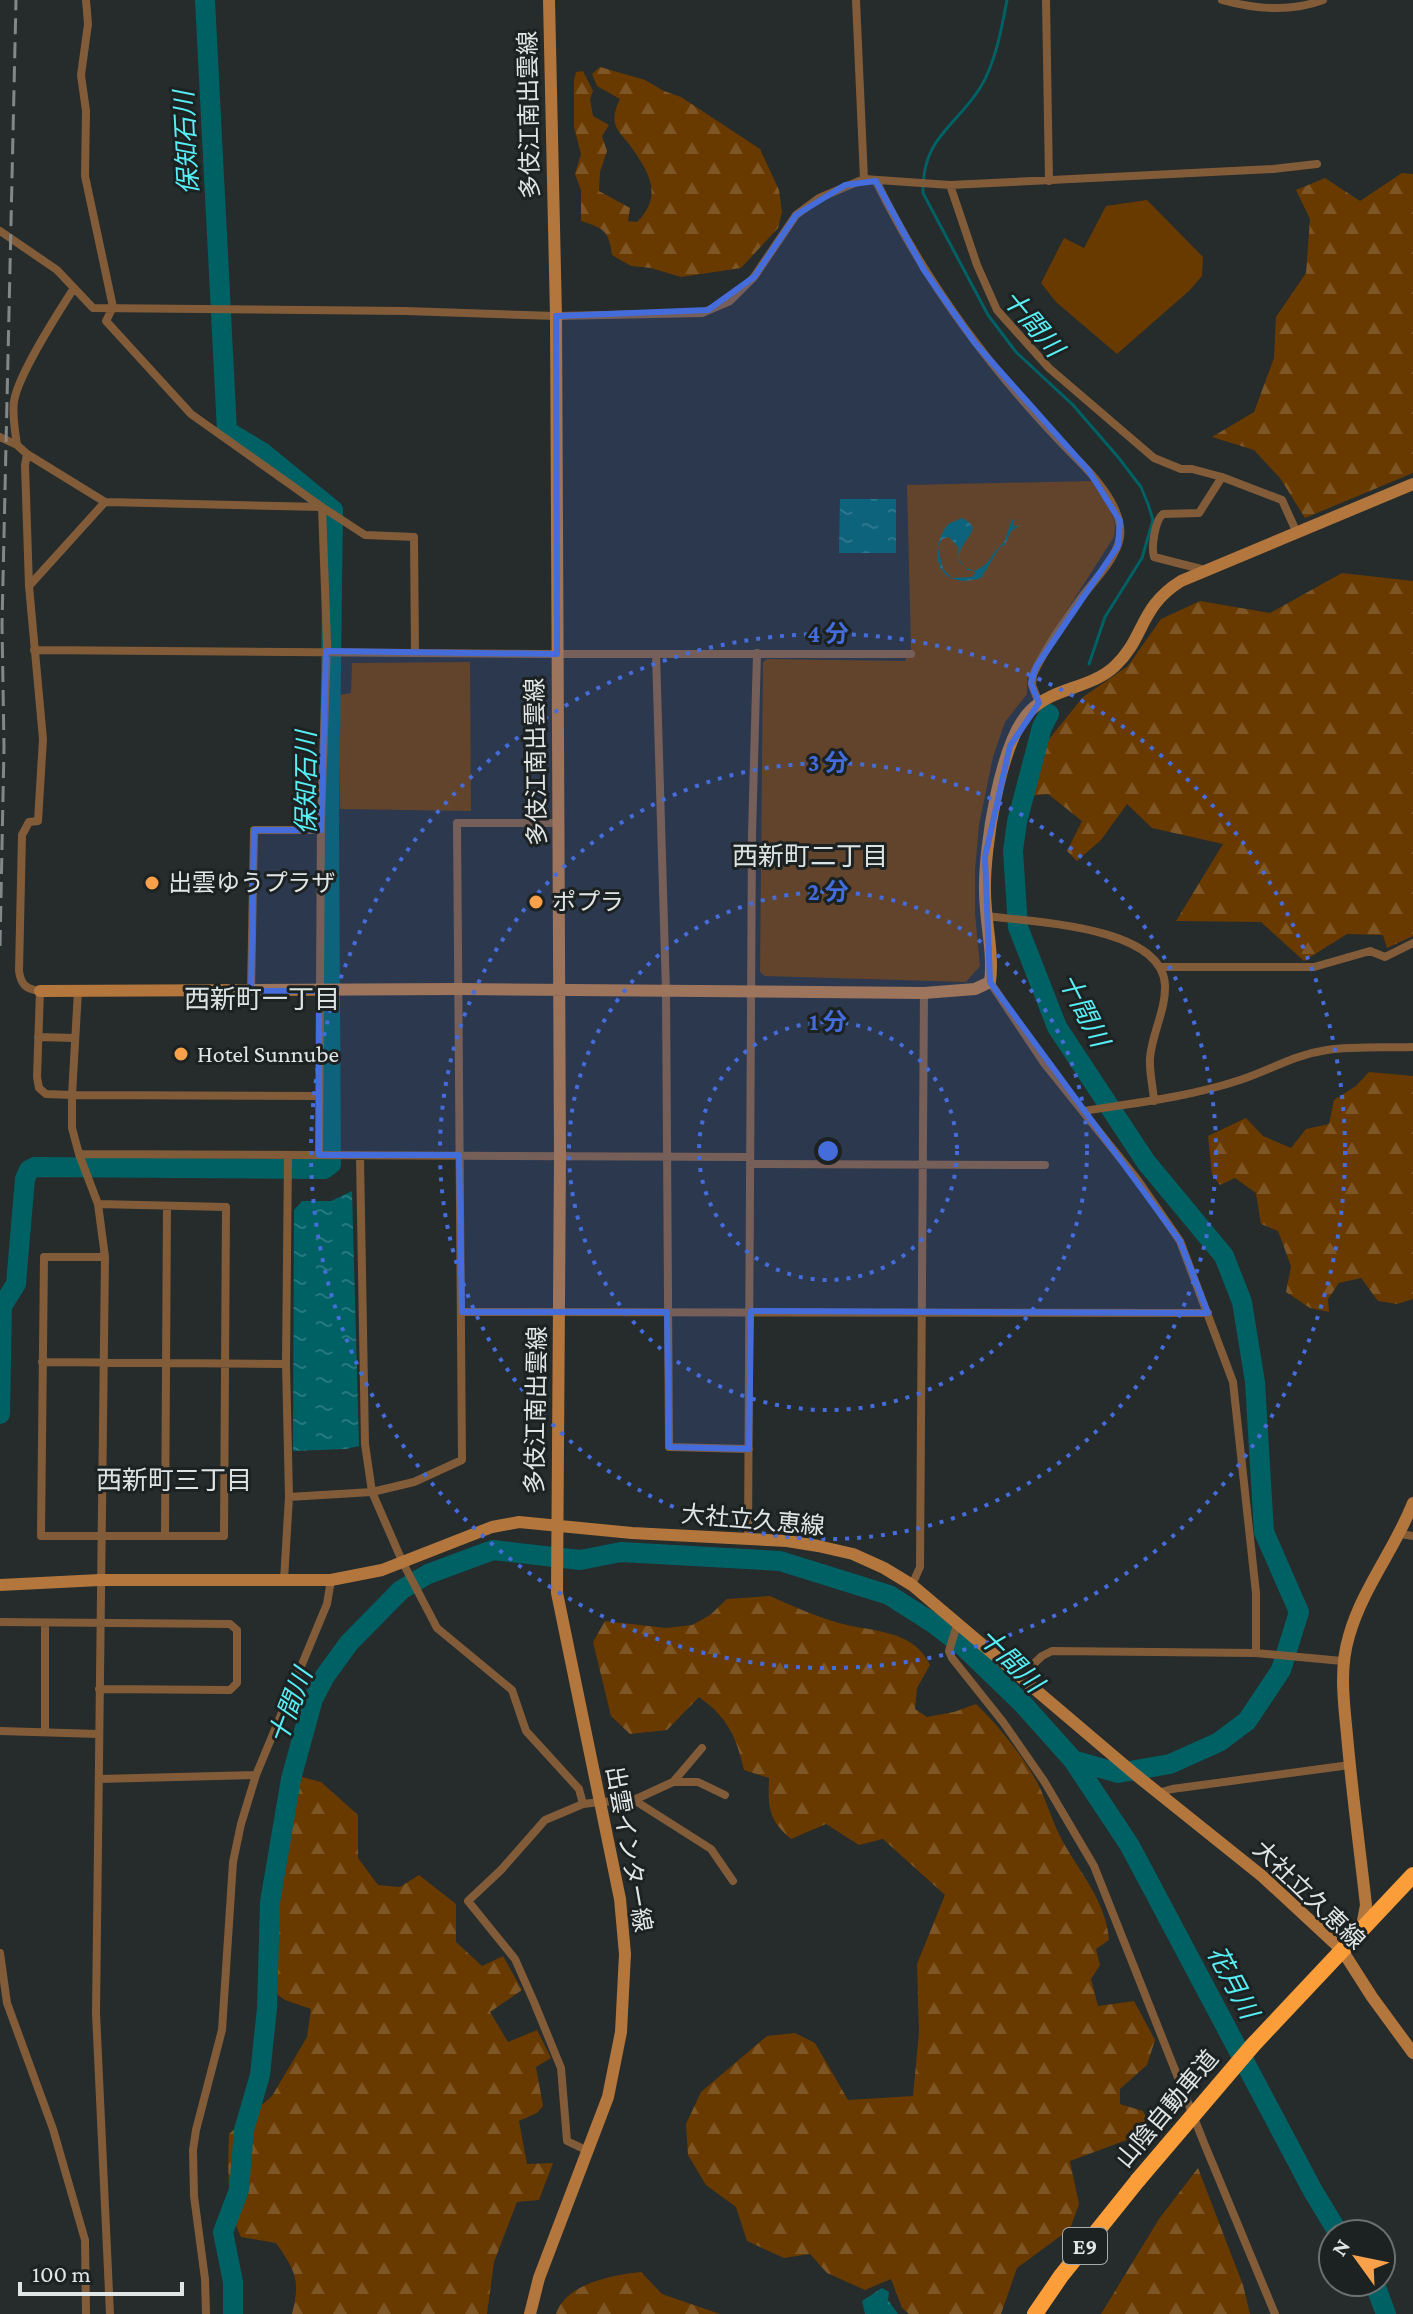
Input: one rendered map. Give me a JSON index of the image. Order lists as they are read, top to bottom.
{
  "streets": {
    "highway": ["山陰自動車道", "E9"],
    "main road": ["多伎江南出雲線", "大社立久恵線", "出雲インター線"]
  },
  "crossings": [
    ["多伎江南出雲線", "大社立久恵線"],
    ["多伎江南出雲線", "出雲インター線"],
    ["大社立久恵線", "出雲インター線"]
  ],
  "districts": ["西新町二丁目", "西新町一丁目", "西新町三丁目"],
  "water": ["保知石川", "十間川", "花月川"],
  "places": ["出雲ゆうプラザ", "ポプラ", "Hotel Sunnube"],
  "scale_bar": "100 m",
  "north": "top left",
  "rings": [
    "4 分",
    "3 分",
    "2 分",
    "1 分"
  ]
}
